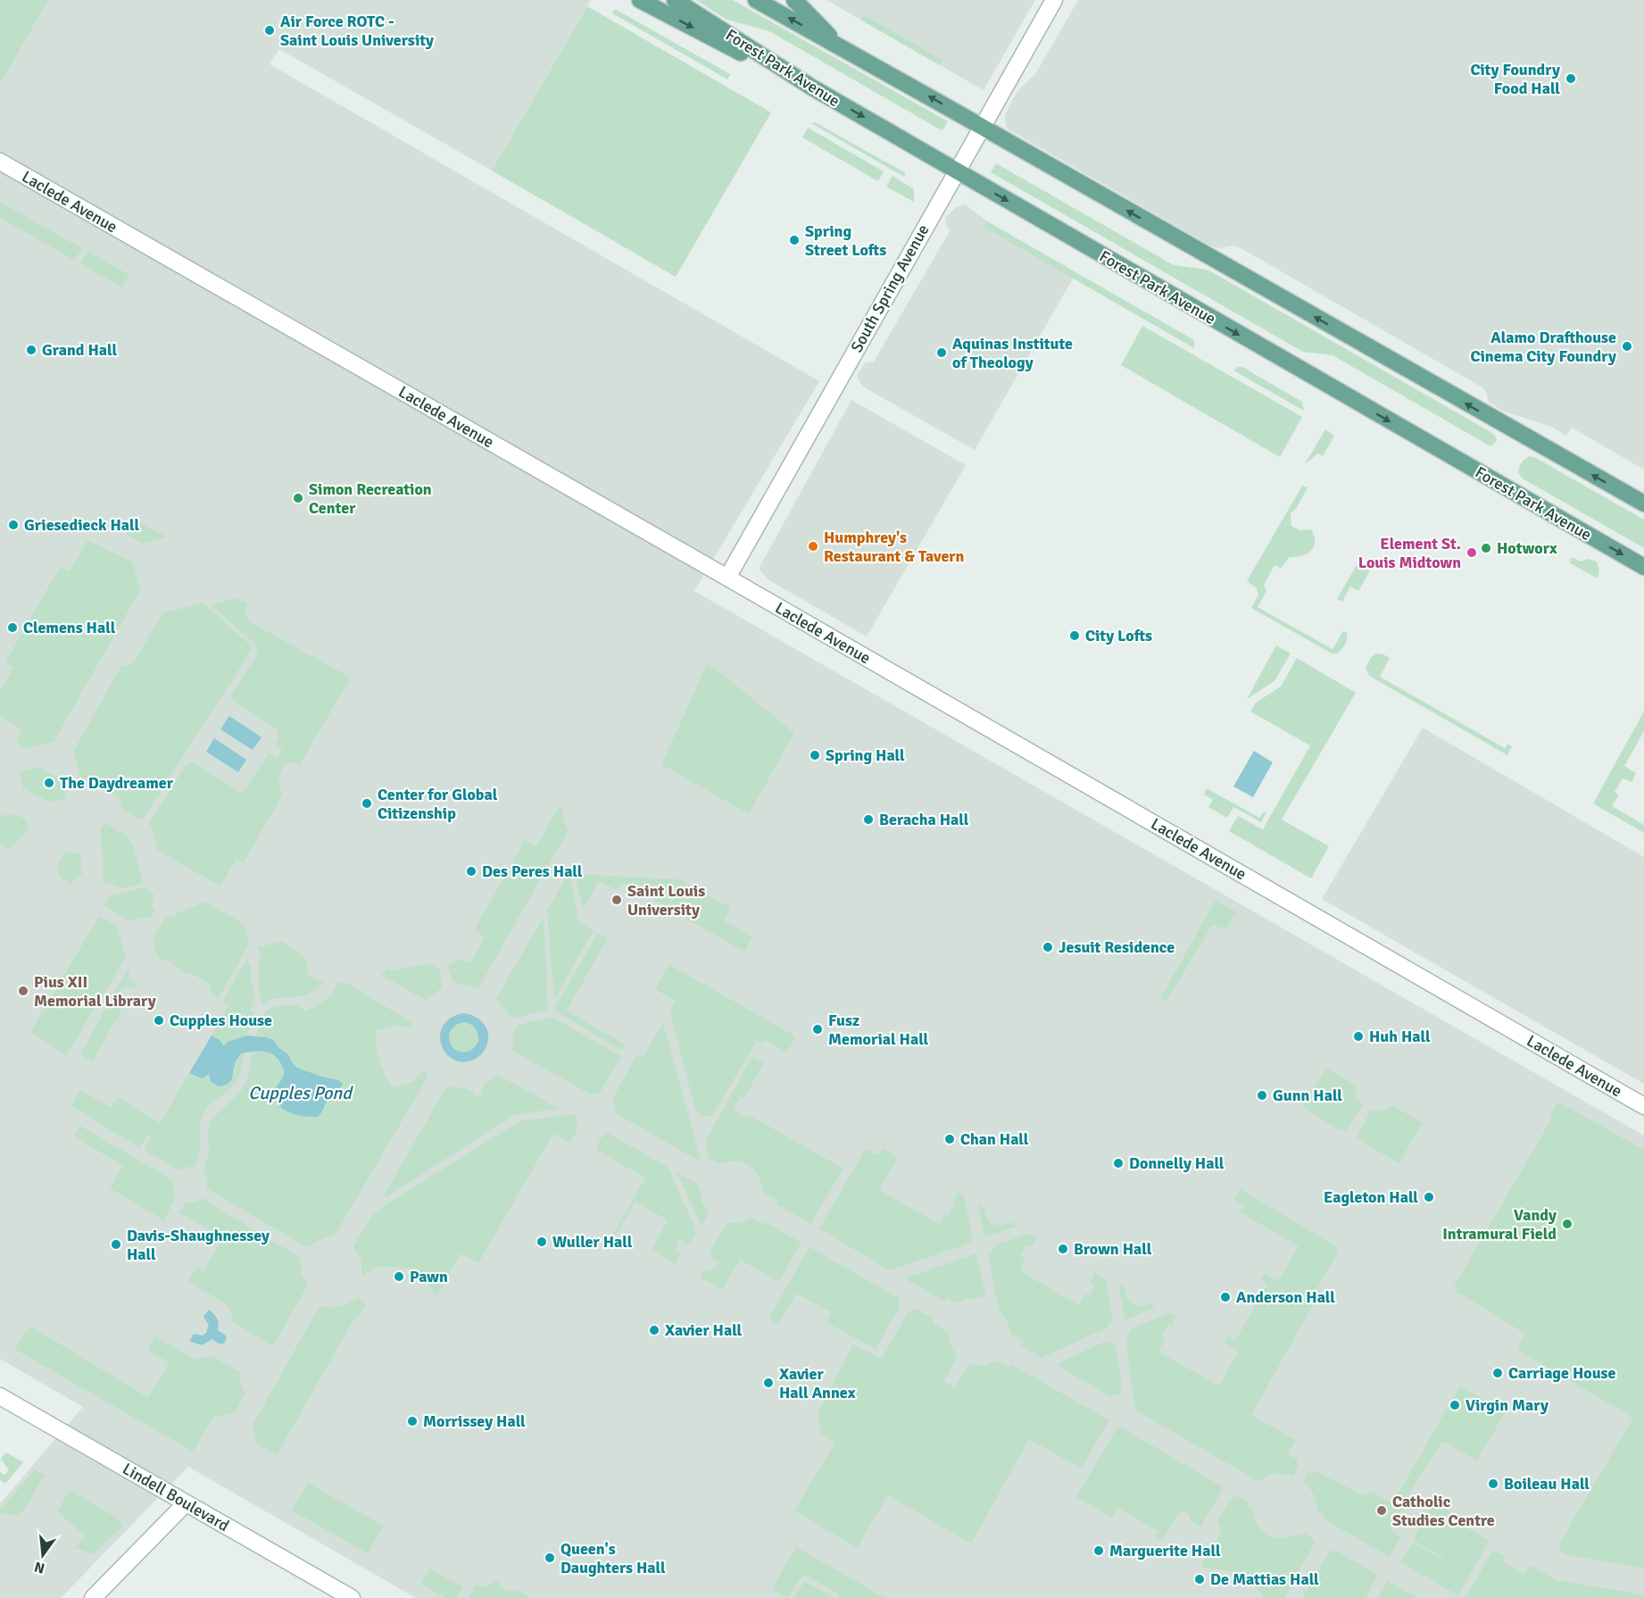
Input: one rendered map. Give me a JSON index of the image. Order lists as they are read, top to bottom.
{
  "streets": {
    "main road": ["Forest Park Avenue"],
    "street": ["Laclede Avenue", "South Spring Avenue", "Lindell Boulevard"]
  },
  "crossings": [
    ["Forest Park Avenue", "South Spring Avenue"],
    ["Laclede Avenue", "South Spring Avenue"]
  ],
  "water": ["Cupples Pond"],
  "places": [
    "Air Force ROTC - Saint Louis University",
    "City Foundry Food Hall",
    "Spring Street Lofts",
    "Alamo Drafthouse Cinema City Foundry",
    "Grand Hall",
    "Aquinas Institute of Theology",
    "Simon Recreation Center",
    "Griesedieck Hall",
    "Humphrey's Restaurant & Tavern",
    "Hotworx",
    "Element St. Louis Midtown",
    "Clemens Hall",
    "City Lofts",
    "Spring Hall",
    "The Daydreamer",
    "Center for Global Citizenship",
    "Beracha Hall",
    "Des Peres Hall",
    "Saint Louis University",
    "Jesuit Residence",
    "Pius XII Memorial Library",
    "Cupples House",
    "Fusz Memorial Hall",
    "Huh Hall",
    "Gunn Hall",
    "Chan Hall",
    "Donnelly Hall",
    "Eagleton Hall",
    "Vandy Intramural Field",
    "Wuller Hall",
    "Davis-Shaughnessey Hall",
    "Brown Hall",
    "Pawn",
    "Anderson Hall",
    "Xavier Hall",
    "Carriage House",
    "Xavier Hall Annex",
    "Virgin Mary",
    "Morrissey Hall",
    "Boileau Hall",
    "Catholic Studies Centre",
    "Marguerite Hall",
    "Queen's Daughters Hall",
    "De Mattias Hall"
  ],
  "north": "bottom"
}
